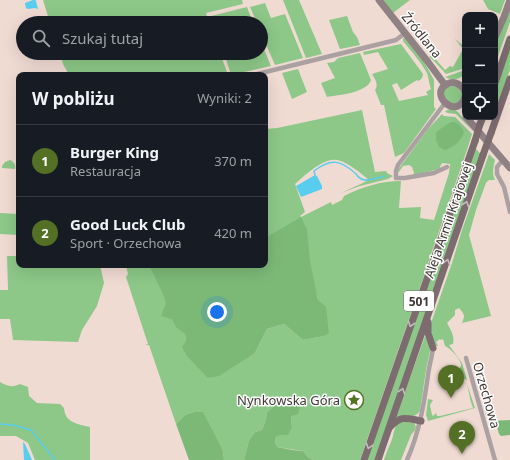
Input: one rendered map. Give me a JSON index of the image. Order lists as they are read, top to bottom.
{
  "streets": {
    "main road": ["Aleja Armii Krajowej", "501"],
    "street": ["Źródlana", "Orzechowa"]
  },
  "places": {
    "place": ["Nynkowska Góra"]
  },
  "page": {
    "map_buttons": ["+", "−"],
    "search": "Szukaj tutaj",
    "heading": ["W pobliżu", "Wyniki: 2"],
    "list": [
      {
        "mark": "1",
        "name": "Burger King",
        "note": "Restauracja",
        "value": "370 m"
      },
      {
        "mark": "2",
        "name": "Good Luck Club",
        "note": "Sport · Orzechowa",
        "value": "420 m"
      }
    ],
    "pins": ["1", "2"]
  }
}
